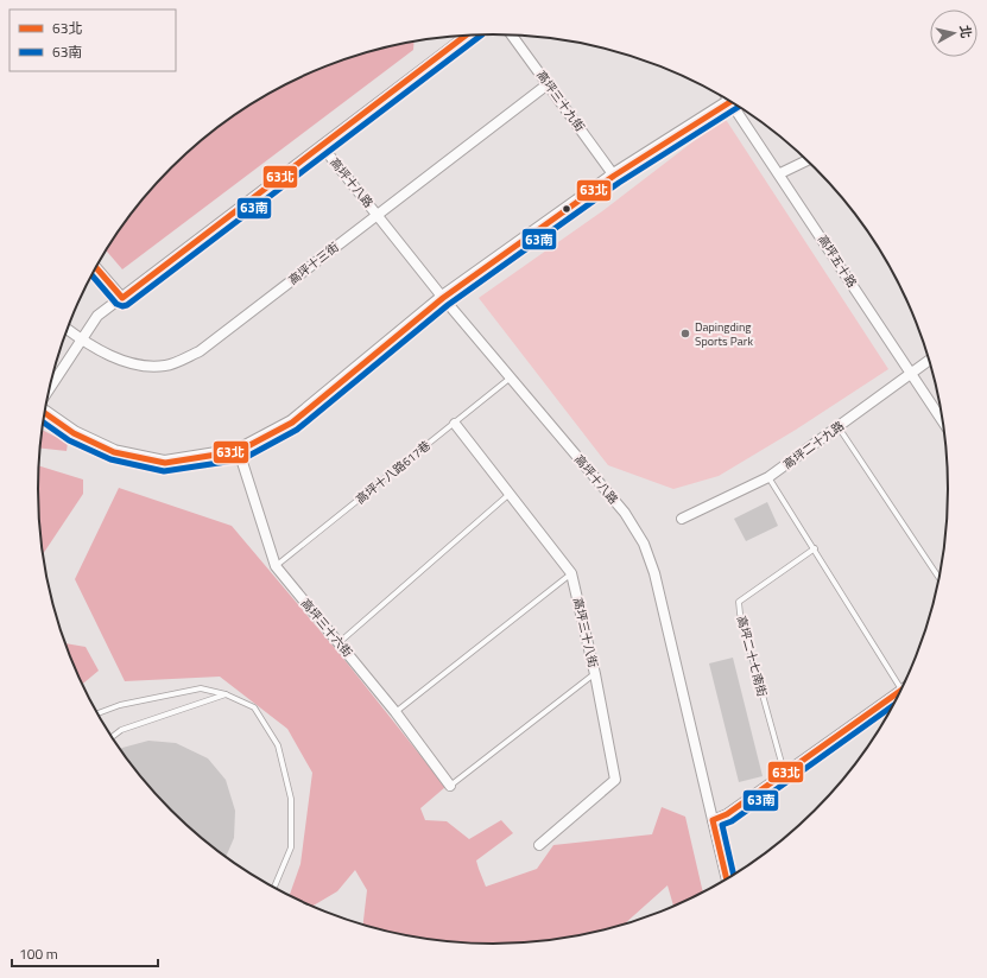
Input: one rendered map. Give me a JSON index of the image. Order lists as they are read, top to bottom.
{
  "streets": {
    "street": [
      "高坪三十九街",
      "高坪十八路",
      "高坪五十路",
      "高坪十三街",
      "高坪二十九路",
      "高坪三十六街",
      "高坪三十八街"
    ],
    "lane": ["高坪十八路617巷", "高坪二十七南街"]
  },
  "crossings": [
    ["高坪三十九街", "高坪十三街"],
    ["高坪十八路", "高坪十三街"],
    ["高坪十八路", "高坪十八路617巷"],
    ["高坪五十路", "高坪二十九路"],
    ["高坪十八路617巷", "高坪三十六街"],
    ["高坪十八路617巷", "高坪三十八街"]
  ],
  "places": ["Dapingding Sports Park"],
  "lines": ["transit line 63南", "transit line 63北"],
  "legend": ["63北", "63南"],
  "scale_bar": "100 m",
  "north": "right"
}
